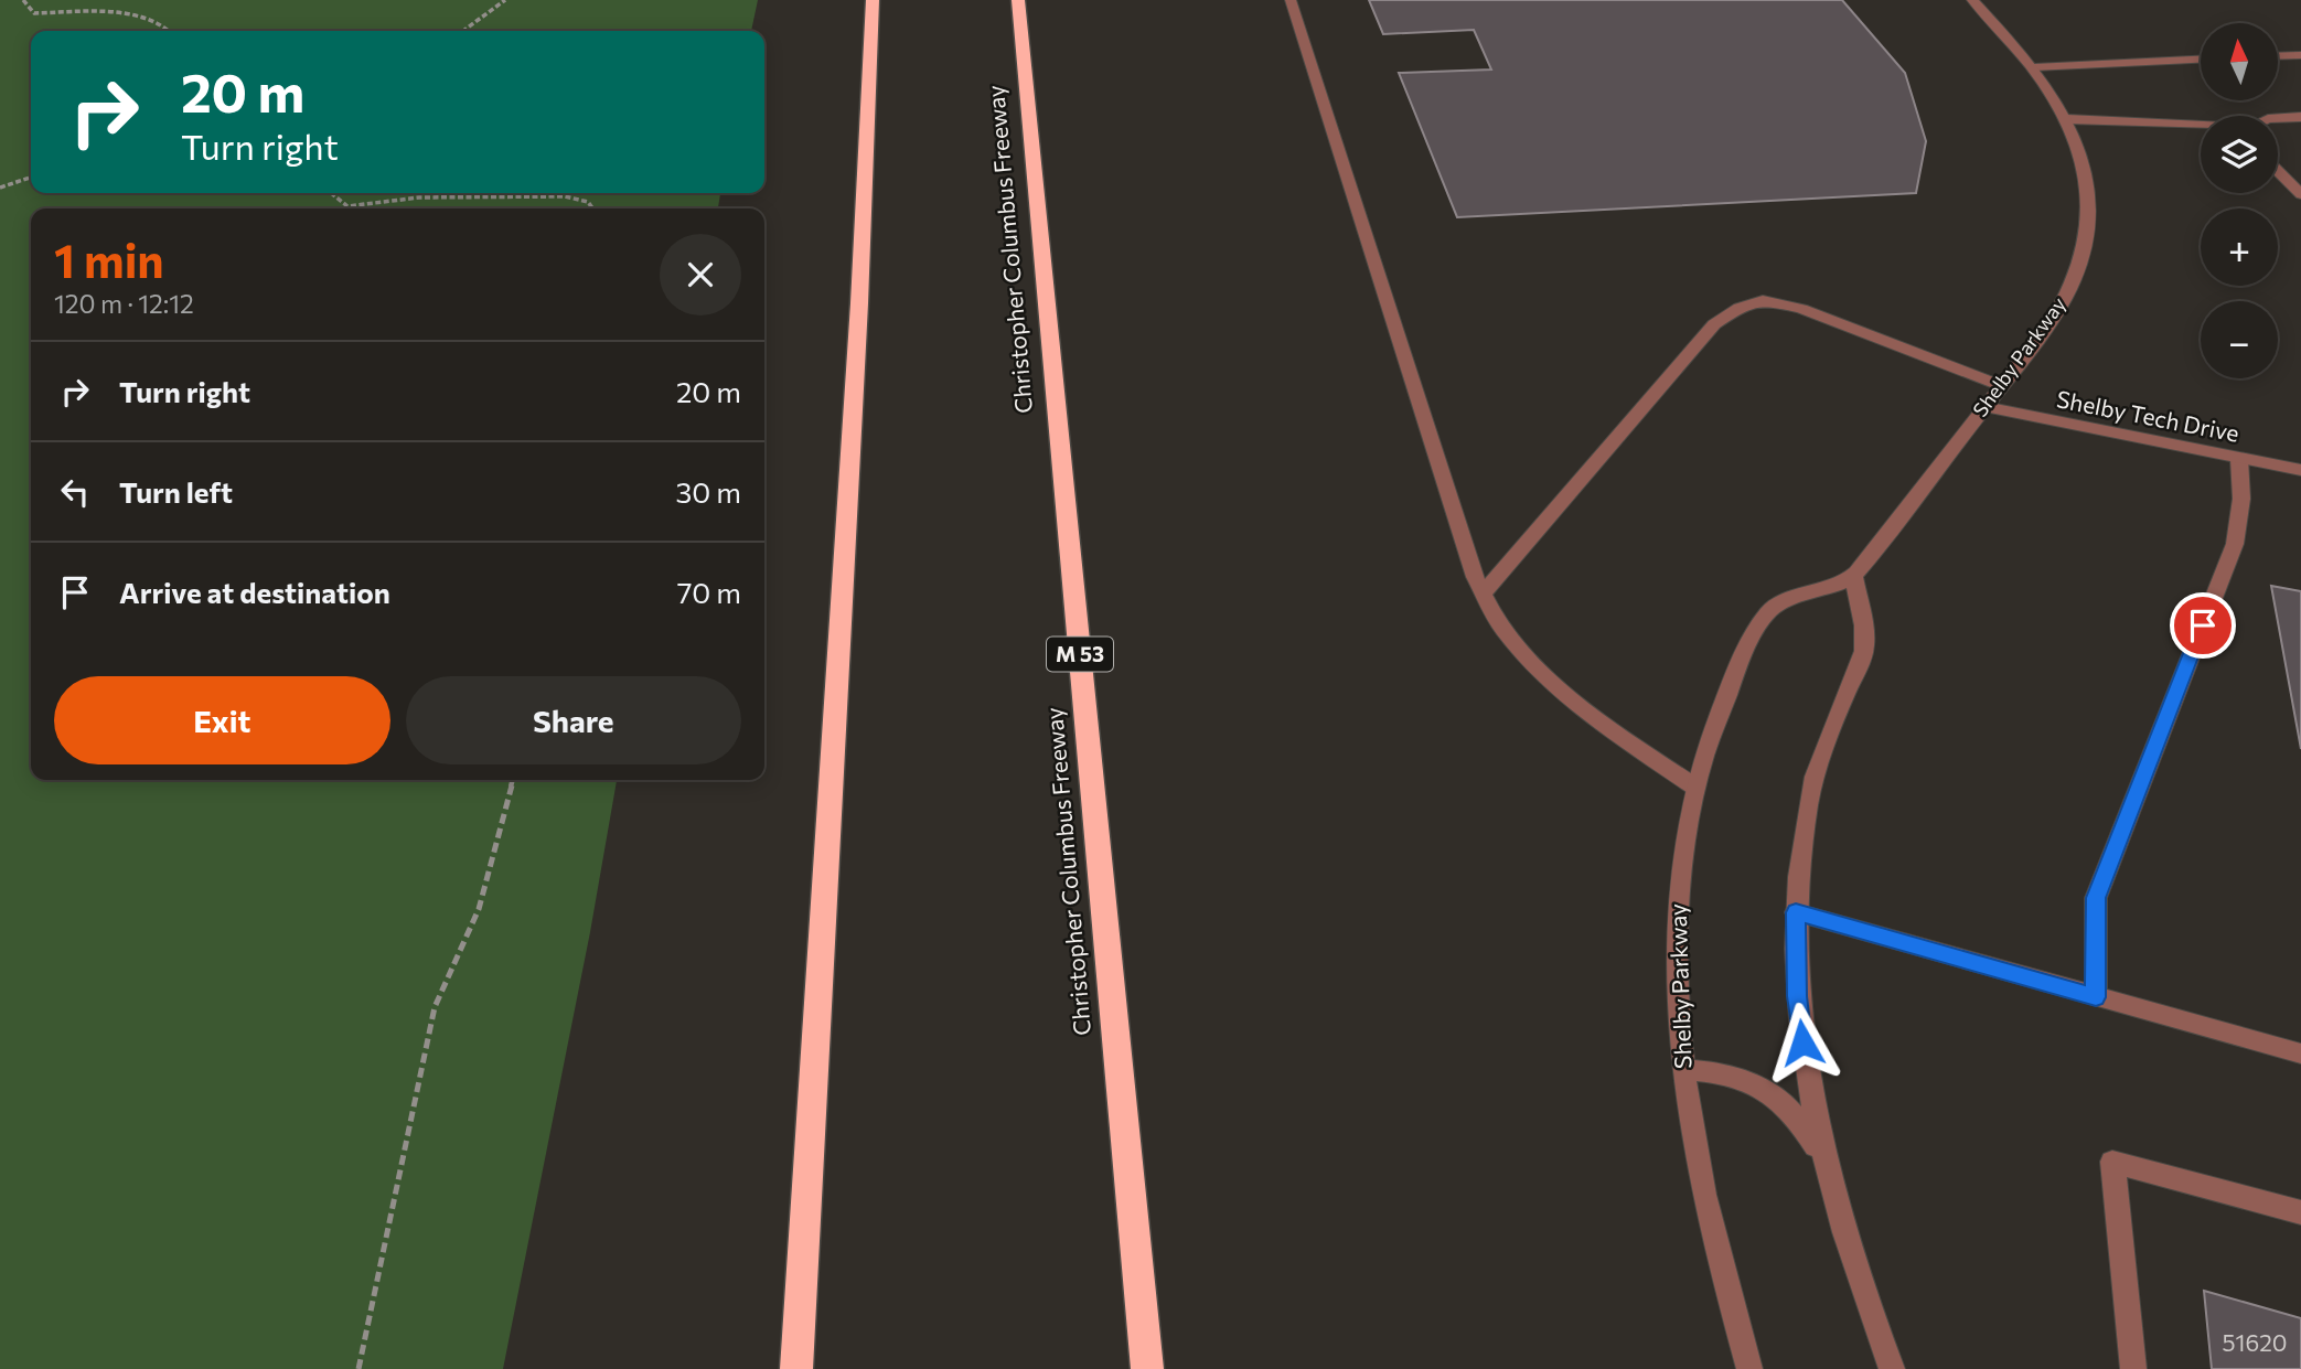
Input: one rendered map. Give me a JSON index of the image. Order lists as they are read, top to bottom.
{
  "streets": {
    "highway": ["Christopher Columbus Freeway", "M 53"],
    "street": ["Shelby Parkway", "Shelby Tech Drive"]
  },
  "crossings": [
    ["Shelby Parkway", "Shelby Tech Drive"]
  ],
  "house_numbers": ["51620"],
  "north": "top",
  "page": {
    "map_buttons": ["+", "−"],
    "turn": ["20 m", "Turn right"],
    "heading": ["1 min", "120 m · 12:12"],
    "list": [
      {
        "name": "Turn right",
        "value": "20 m"
      },
      {
        "name": "Turn left",
        "value": "30 m"
      },
      {
        "name": "Arrive at destination",
        "value": "70 m"
      }
    ],
    "buttons": ["Exit", "Share"]
  }
}
